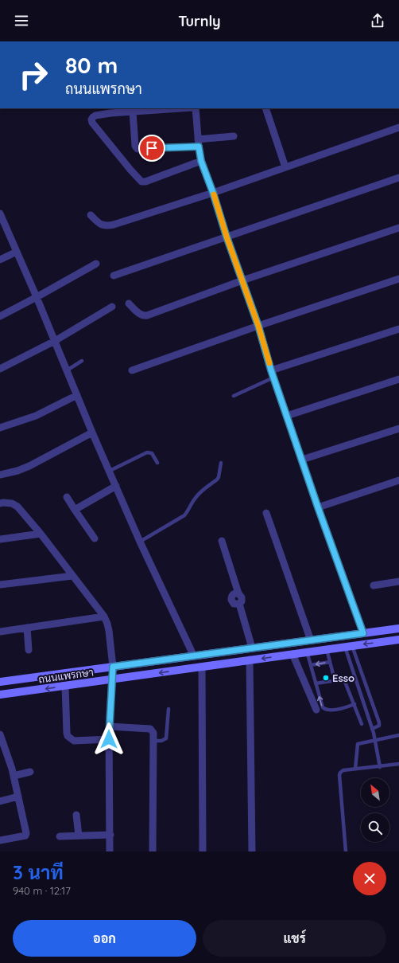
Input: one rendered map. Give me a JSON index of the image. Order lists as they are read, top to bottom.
{
  "streets": {
    "main road": ["ถนนแพรกษา"]
  },
  "places": ["Esso"],
  "north": "top left",
  "page": {
    "header": "Turnly",
    "turn": ["80 m", "ถนนแพรกษา"],
    "heading": ["3 นาที", "940 m · 12:17"],
    "buttons": ["ออก", "แชร์"]
  }
}
